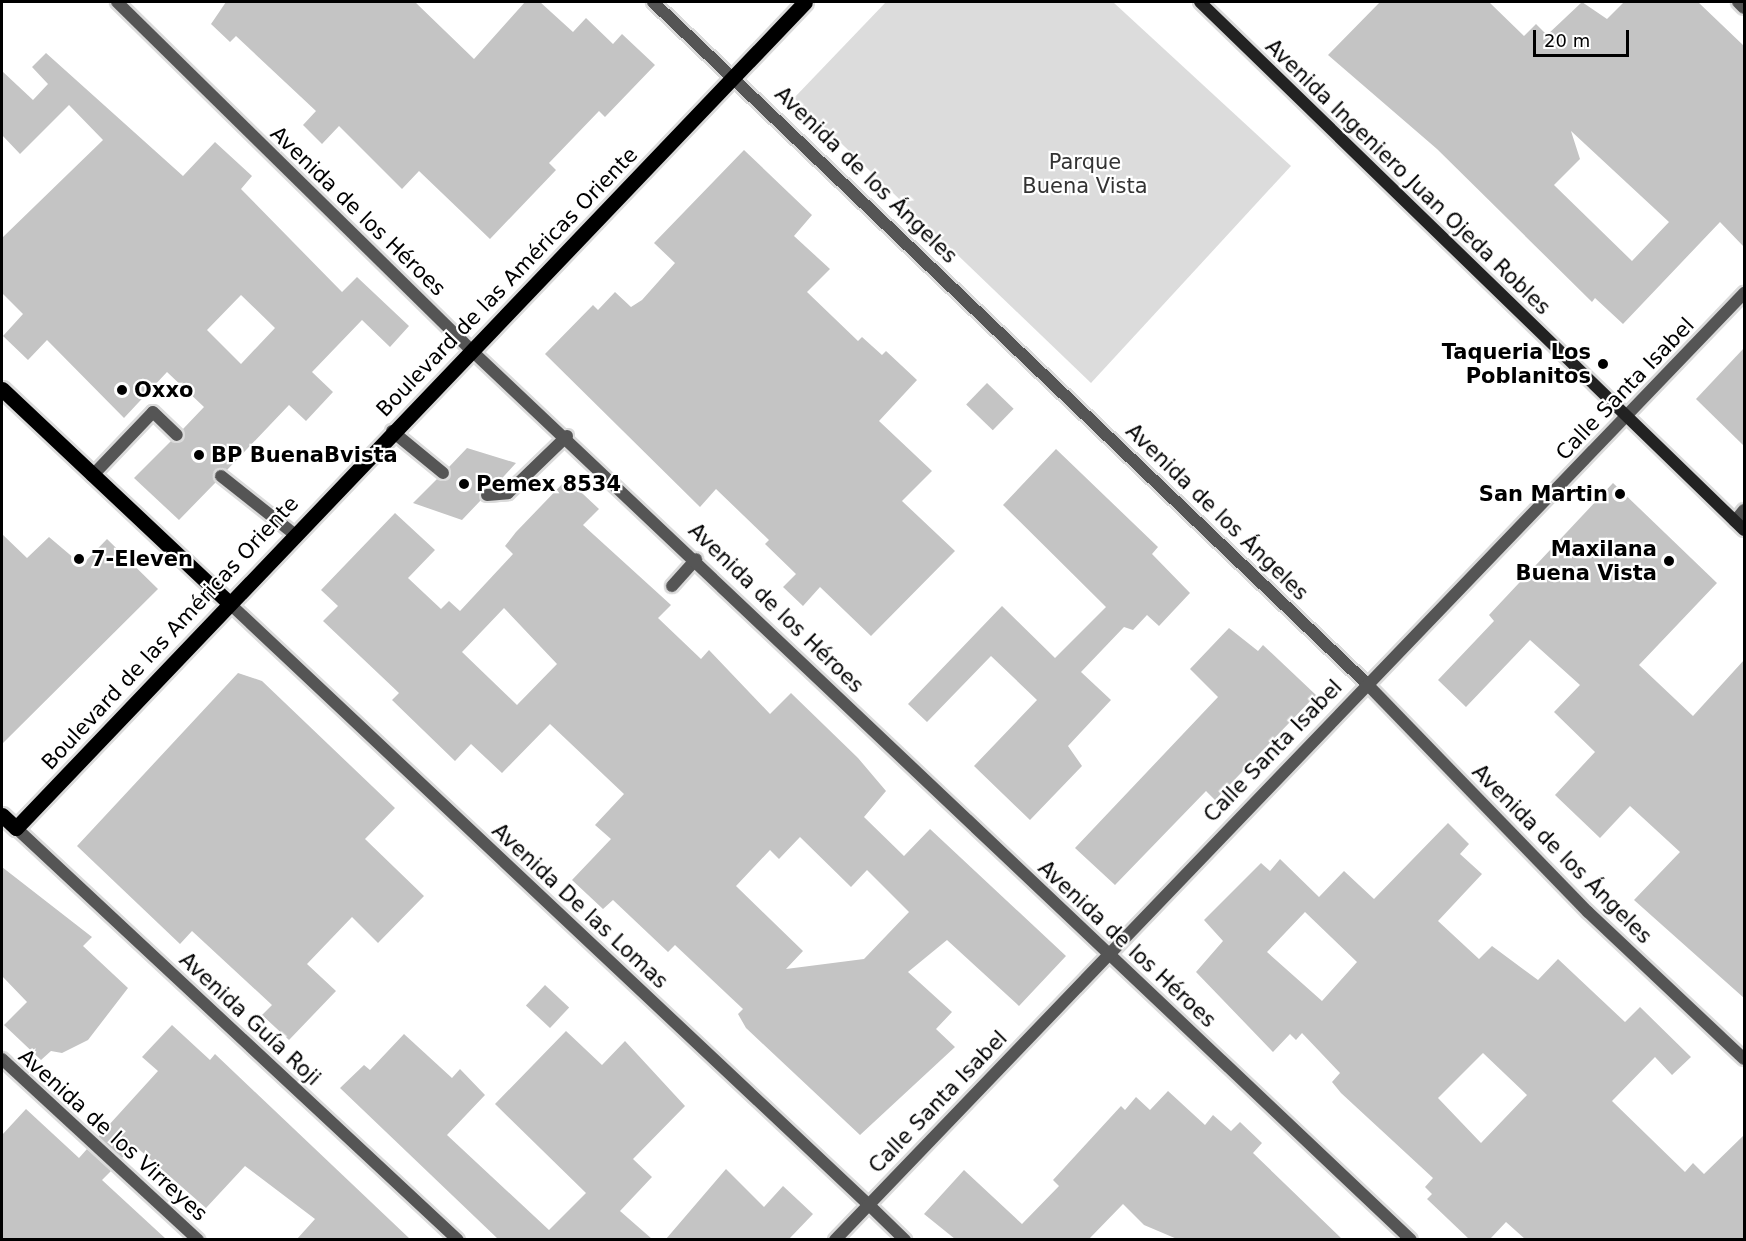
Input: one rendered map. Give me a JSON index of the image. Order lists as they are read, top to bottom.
{
  "streets": {
    "main road": ["Avenida Ingeniero Juan Ojeda Robles", "Boulevard de las Américas Oriente"],
    "street": [
      "Avenida de los Ángeles",
      "Avenida de los Héroes",
      "Calle Santa Isabel",
      "Avenida De las Lomas",
      "Avenida Guía Roji",
      "Avenida de los Virreyes"
    ]
  },
  "crossings": [
    ["Avenida de los Ángeles", "Boulevard de las Américas Oriente"],
    ["Avenida de los Ángeles", "Calle Santa Isabel"],
    ["Avenida Ingeniero Juan Ojeda Robles", "Calle Santa Isabel"],
    ["Avenida de los Héroes", "Boulevard de las Américas Oriente"],
    ["Avenida de los Héroes", "Calle Santa Isabel"],
    ["Boulevard de las Américas Oriente", "Avenida De las Lomas"],
    ["Boulevard de las Américas Oriente", "Avenida Guía Roji"],
    ["Calle Santa Isabel", "Avenida De las Lomas"]
  ],
  "parks": ["Parque Buena Vista"],
  "places": [
    "Taqueria Los Poblanitos",
    "Oxxo",
    "BP BuenaBvista",
    "Pemex 8534",
    "San Martin",
    "7-Eleven",
    "Maxilana Buena Vista"
  ],
  "scale_bar": "20 m"
}
